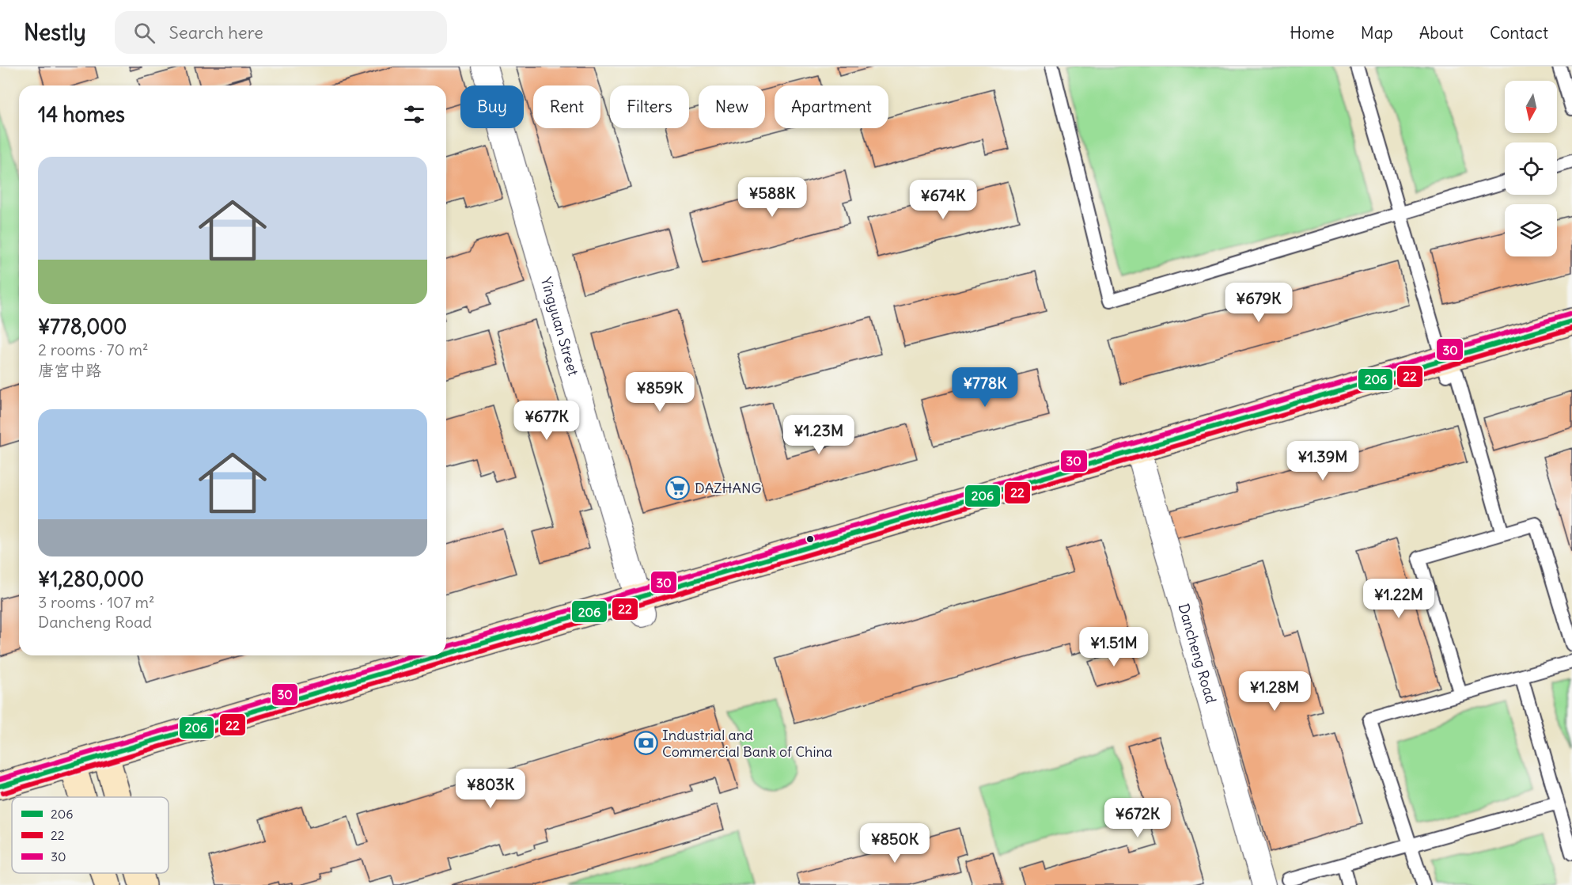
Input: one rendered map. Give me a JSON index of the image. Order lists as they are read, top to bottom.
{
  "streets": {
    "street": ["Yingyuan Street", "Dancheng Road"]
  },
  "places": {
    "supermarket": ["DAZHANG"],
    "bank": ["Industrial and Commercial Bank of China"]
  },
  "lines": ["transit line 30", "transit line 206", "transit line 22"],
  "legend": ["206", "22", "30"],
  "north": "bottom",
  "page": {
    "header": "Nestly",
    "search": "Search here",
    "nav": [
      "Home",
      "Map",
      "About",
      "Contact"
    ],
    "chip": [
      "Buy",
      "Rent",
      "Filters",
      "New",
      "Apartment"
    ],
    "heading": "14 homes",
    "list": [
      {
        "name": "¥778,000",
        "note": "2 rooms · 70 m² · 唐宫中路"
      },
      {
        "name": "¥1,280,000",
        "note": "3 rooms · 107 m² · Dancheng Road"
      }
    ],
    "price": [
      "¥588K",
      "¥674K",
      "¥679K",
      "¥778K",
      "¥859K",
      "¥677K",
      "¥1.23M",
      "¥1.39M",
      "¥1.22M",
      "¥1.51M",
      "¥1.28M",
      "¥803K",
      "¥672K",
      "¥850K"
    ]
  }
}
